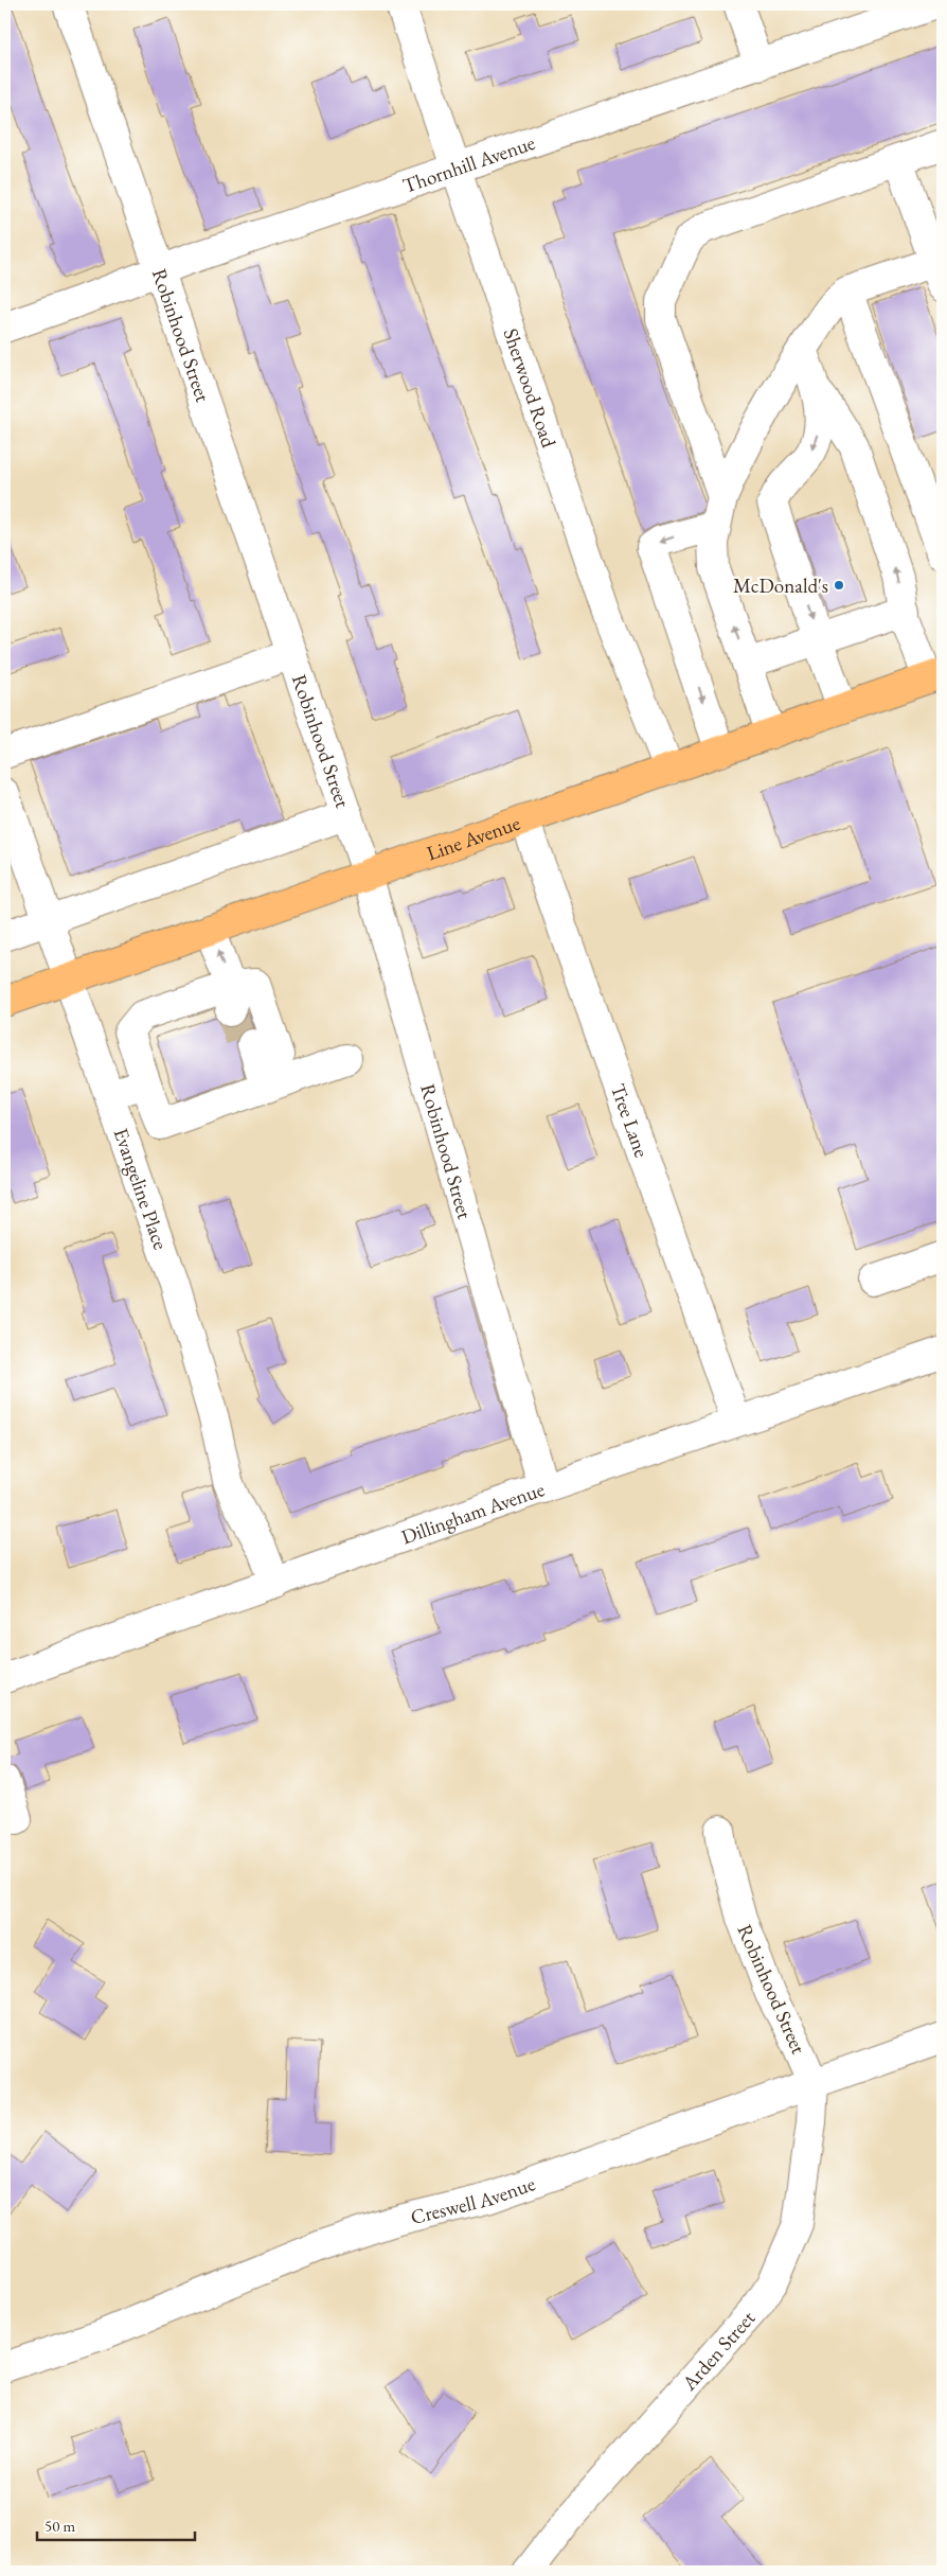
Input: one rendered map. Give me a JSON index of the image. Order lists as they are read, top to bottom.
{
  "streets": {
    "main road": ["Line Avenue"],
    "street": [
      "Thornhill Avenue",
      "Robinhood Street",
      "Sherwood Road",
      "Tree Lane",
      "Evangeline Place",
      "Dillingham Avenue",
      "Creswell Avenue",
      "Arden Street"
    ]
  },
  "crossings": [
    ["Thornhill Avenue", "Robinhood Street"],
    ["Thornhill Avenue", "Sherwood Road"],
    ["Robinhood Street", "Line Avenue"],
    ["Robinhood Street", "Dillingham Avenue"],
    ["Robinhood Street", "Creswell Avenue"],
    ["Robinhood Street", "Arden Street"],
    ["Sherwood Road", "Line Avenue"],
    ["Line Avenue", "Tree Lane"],
    ["Line Avenue", "Evangeline Place"],
    ["Tree Lane", "Dillingham Avenue"],
    ["Evangeline Place", "Dillingham Avenue"],
    ["Creswell Avenue", "Arden Street"]
  ],
  "places": ["McDonald's"],
  "scale_bar": "50 m"
}
